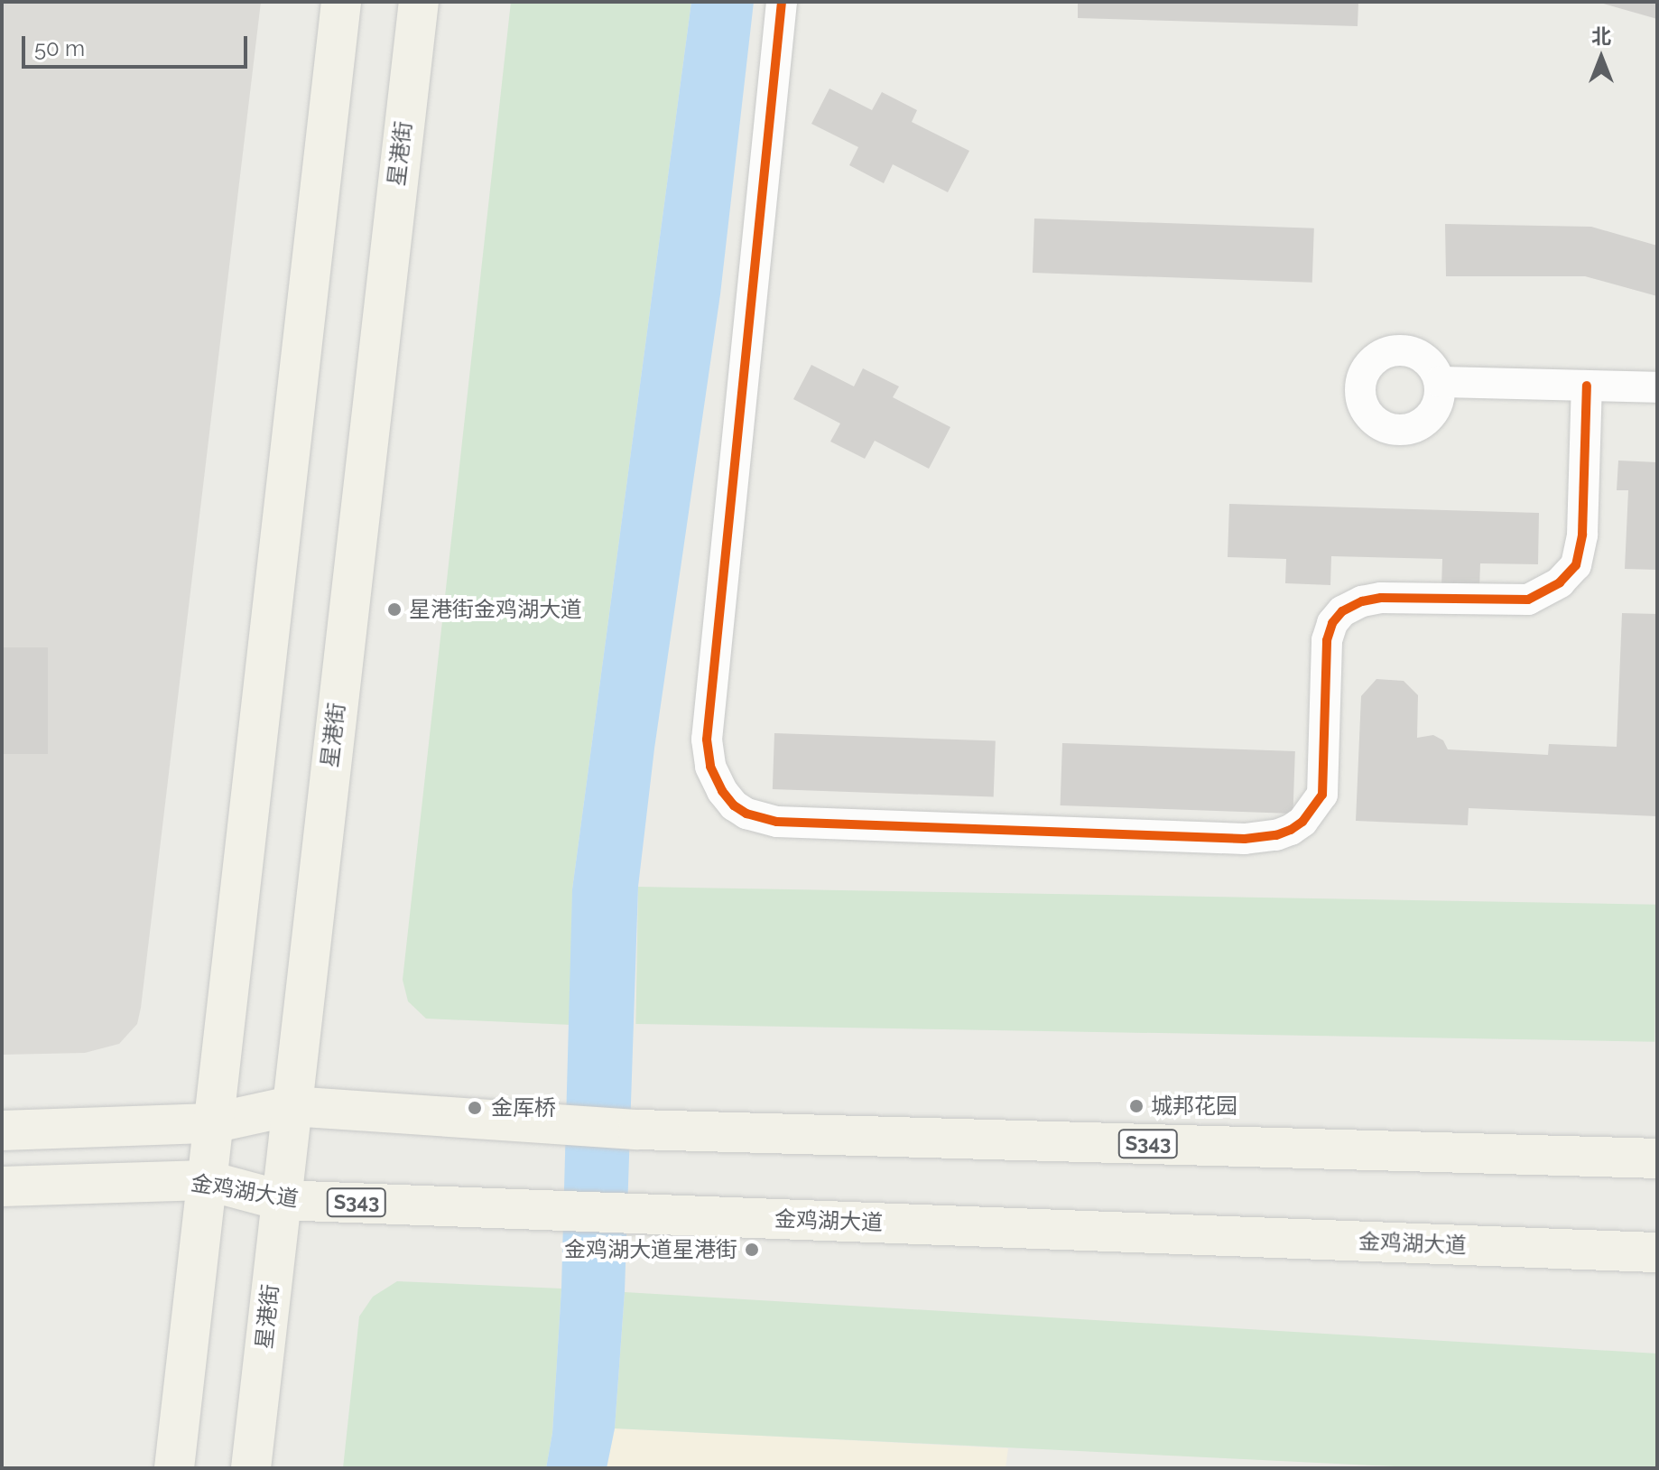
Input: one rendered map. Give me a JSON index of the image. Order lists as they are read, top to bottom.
{
  "streets": {
    "main road": ["星港街", "S343", "金鸡湖大道"]
  },
  "crossings": [
    ["星港街", "S343"],
    ["星港街", "金鸡湖大道"]
  ],
  "places": [
    "星港街金鸡湖大道",
    "城邦花园",
    "金厍桥",
    "金鸡湖大道星港街"
  ],
  "scale_bar": "50 m",
  "north": "top"
}
